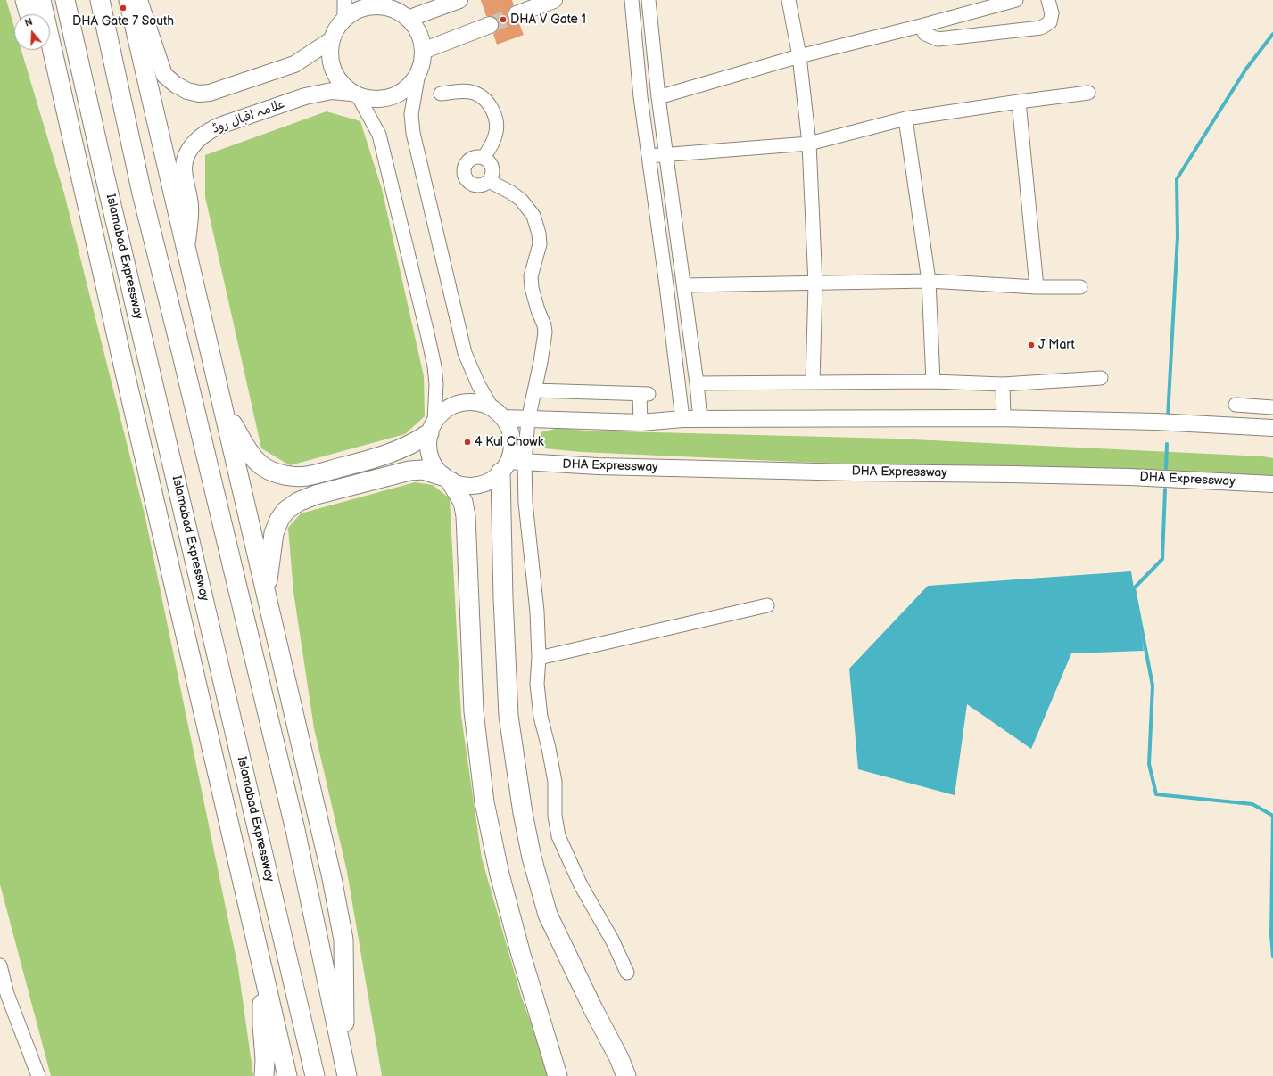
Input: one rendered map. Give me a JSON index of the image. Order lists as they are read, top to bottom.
{
  "streets": {
    "highway": ["Islamabad Expressway"],
    "main road": ["علامہ اقبال روڈ", "DHA Expressway"]
  },
  "places": [
    "DHA Gate 7 South",
    "DHA V Gate 1",
    "J Mart",
    "4 Kul Chowk"
  ],
  "north": "top"
}
